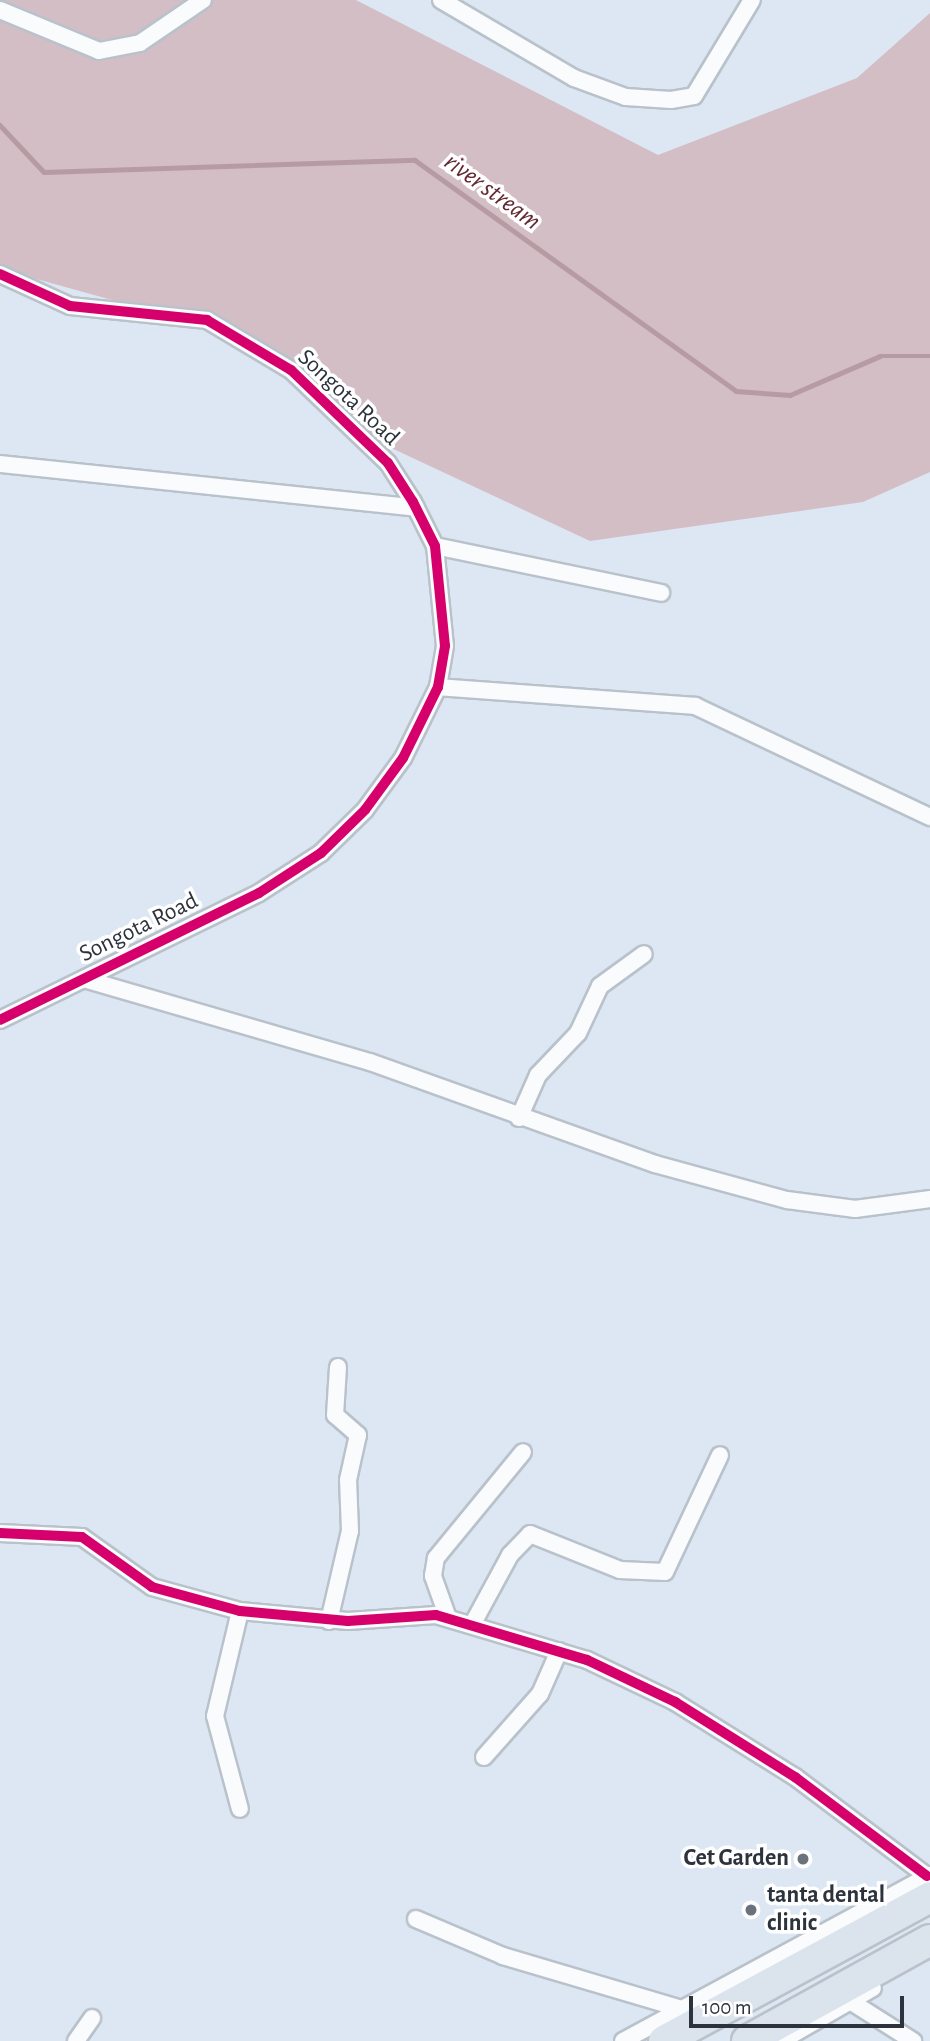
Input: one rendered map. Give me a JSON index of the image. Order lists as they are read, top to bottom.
{
  "streets": {
    "street": ["Songota Road"]
  },
  "water": ["river stream"],
  "places": ["Cet Garden", "tanta dental clinic"],
  "scale_bar": "100 m"
}
